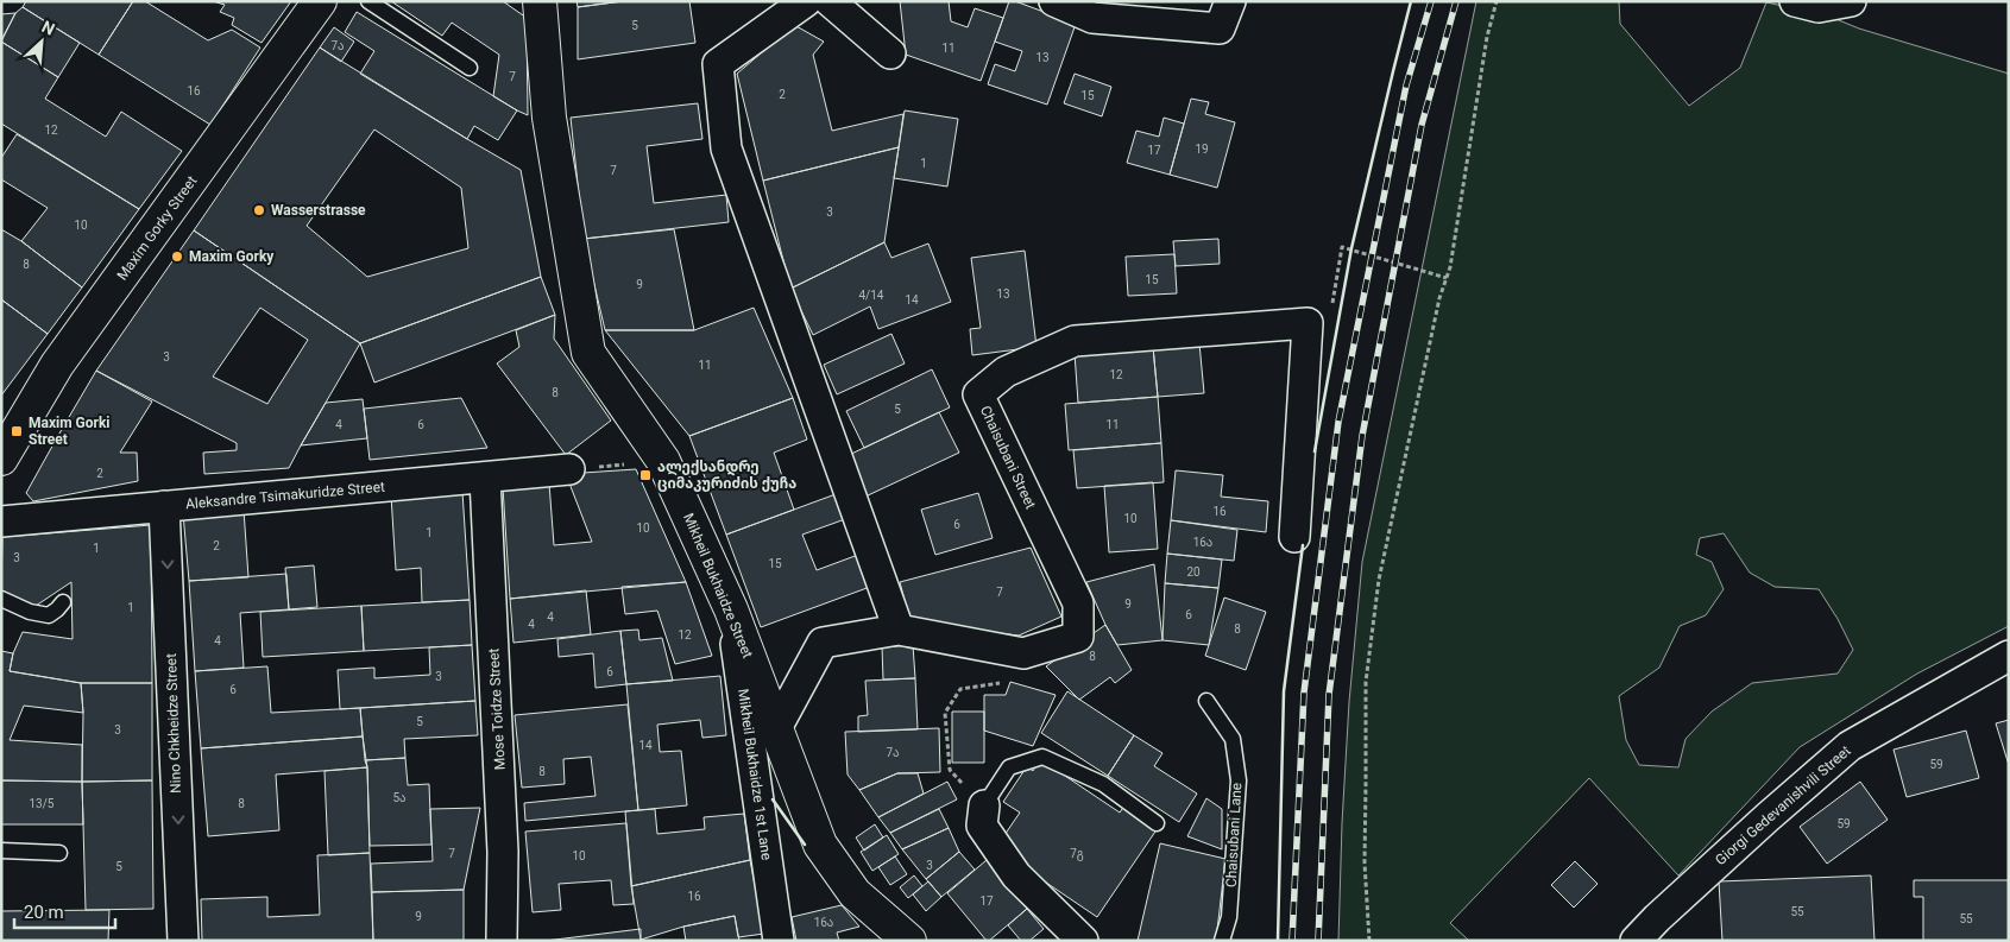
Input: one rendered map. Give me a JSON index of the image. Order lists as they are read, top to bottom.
{
  "streets": {
    "street": [
      "Maxim Gorky Street",
      "Chaisubani Street",
      "Aleksandre Tsimakuridze Street",
      "Mikheil Bukhaidze Street",
      "Mose Toidze Street",
      "Nino Chkheidze Street",
      "Mikheil Bukhaidze 1st Lane",
      "Giorgi Gedevanishvili Street"
    ],
    "lane": ["Chaisubani Lane"]
  },
  "crossings": [
    ["Chaisubani Street", "Mikheil Bukhaidze Street"],
    ["Aleksandre Tsimakuridze Street", "Mose Toidze Street"],
    ["Aleksandre Tsimakuridze Street", "Nino Chkheidze Street"],
    ["Mikheil Bukhaidze Street", "Mikheil Bukhaidze 1st Lane"]
  ],
  "one_way": ["Nino Chkheidze Street"],
  "places": {
    "other": ["Wasserstrasse", "Maxim Gorky"],
    "transit": ["Maxim Gorki Street", "ალექსანდრე ციმაკურიძის ქუჩა"]
  },
  "house_numbers": [
    "5",
    "7ა",
    "11",
    "13",
    "7",
    "16",
    "2",
    "15",
    "12",
    "19",
    "17",
    "1",
    "7",
    "3",
    "10",
    "8",
    "15",
    "9",
    "13",
    "4/14",
    "14",
    "3",
    "11",
    "12",
    "8",
    "5",
    "4",
    "6",
    "11",
    "2",
    "16",
    "10",
    "6",
    "10",
    "1",
    "16ა",
    "2",
    "1",
    "3",
    "15",
    "20",
    "7",
    "9",
    "1",
    "6",
    "4",
    "4",
    "8",
    "12",
    "4",
    "8",
    "6",
    "3",
    "6",
    "5",
    "3",
    "14",
    "7ა",
    "59",
    "8",
    "5ა",
    "13/5",
    "8",
    "59",
    "7",
    "7გ",
    "10",
    "3",
    "5",
    "16",
    "17",
    "55",
    "9",
    "55",
    "16ა"
  ],
  "scale_bar": "20 m",
  "north": "top right"
}
